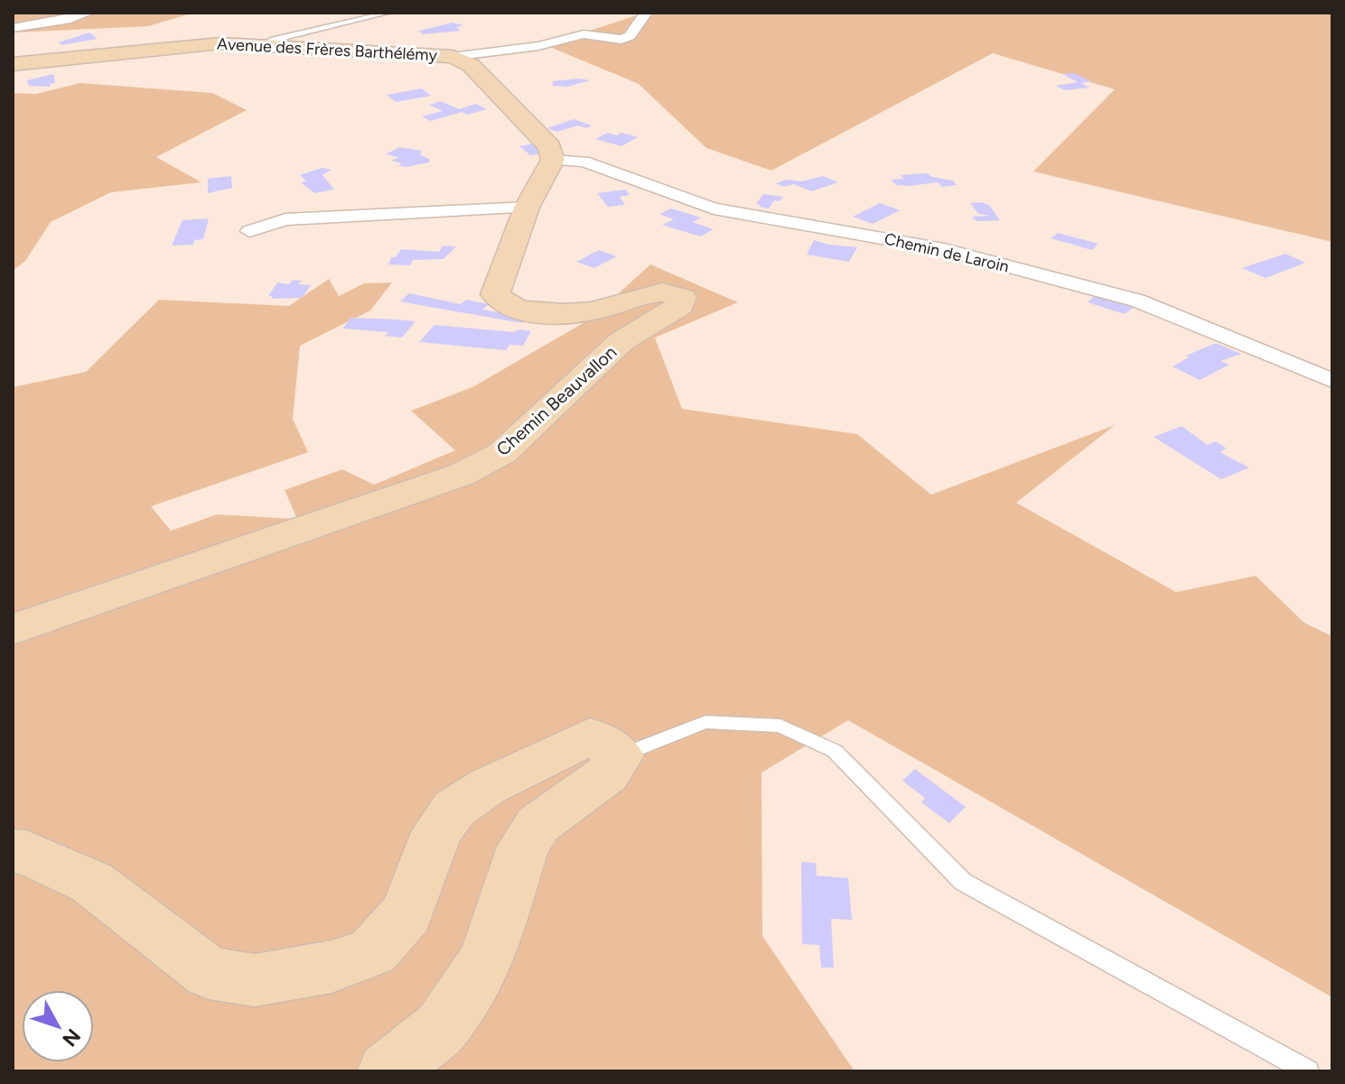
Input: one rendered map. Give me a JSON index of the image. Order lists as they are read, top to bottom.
{
  "streets": {
    "street": ["Avenue des Frères Barthélémy", "Chemin de Laroin", "Chemin Beauvallon"]
  },
  "crossings": [
    ["Avenue des Frères Barthélémy", "Chemin de Laroin"],
    ["Avenue des Frères Barthélémy", "Chemin Beauvallon"],
    ["Chemin de Laroin", "Chemin Beauvallon"]
  ],
  "north": "bottom right"
}
